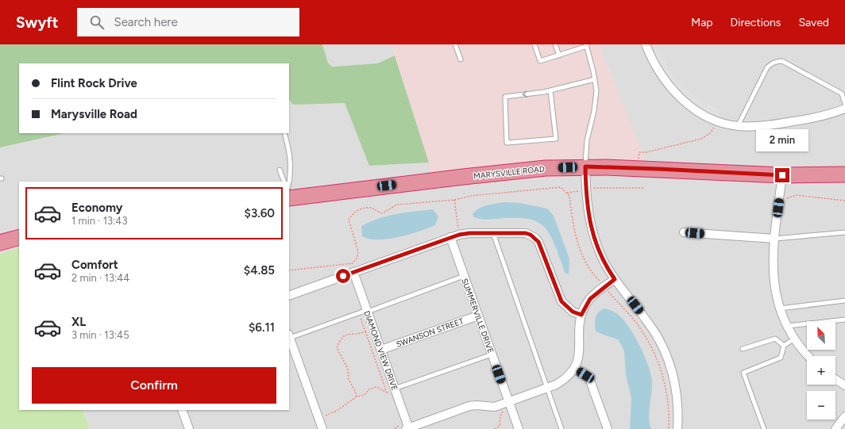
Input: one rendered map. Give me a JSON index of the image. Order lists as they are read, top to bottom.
{
  "streets": {
    "highway": ["MARYSVILLE ROAD"],
    "street": ["SUMMERVILLE DRIVE", "SWANSON STREET", "DIAMOND VIEW DRIVE"]
  },
  "crossings": [
    ["SUMMERVILLE DRIVE", "SWANSON STREET"],
    ["SWANSON STREET", "DIAMOND VIEW DRIVE"]
  ],
  "north": "top left",
  "page": {
    "header": "Swyft",
    "search": "Search here",
    "nav": ["Map", "Directions", "Saved"],
    "banner": ["Flint Rock Drive", "Marysville Road"],
    "bubble": "2 min",
    "list": [
      {
        "name": "Economy",
        "note": "1 min · 13:43",
        "value": "$3.60"
      },
      {
        "name": "Comfort",
        "note": "2 min · 13:44",
        "value": "$4.85"
      },
      {
        "name": "XL",
        "note": "3 min · 13:45",
        "value": "$6.11"
      }
    ],
    "map_buttons": ["+", "−"],
    "buttons": "Confirm"
  }
}
